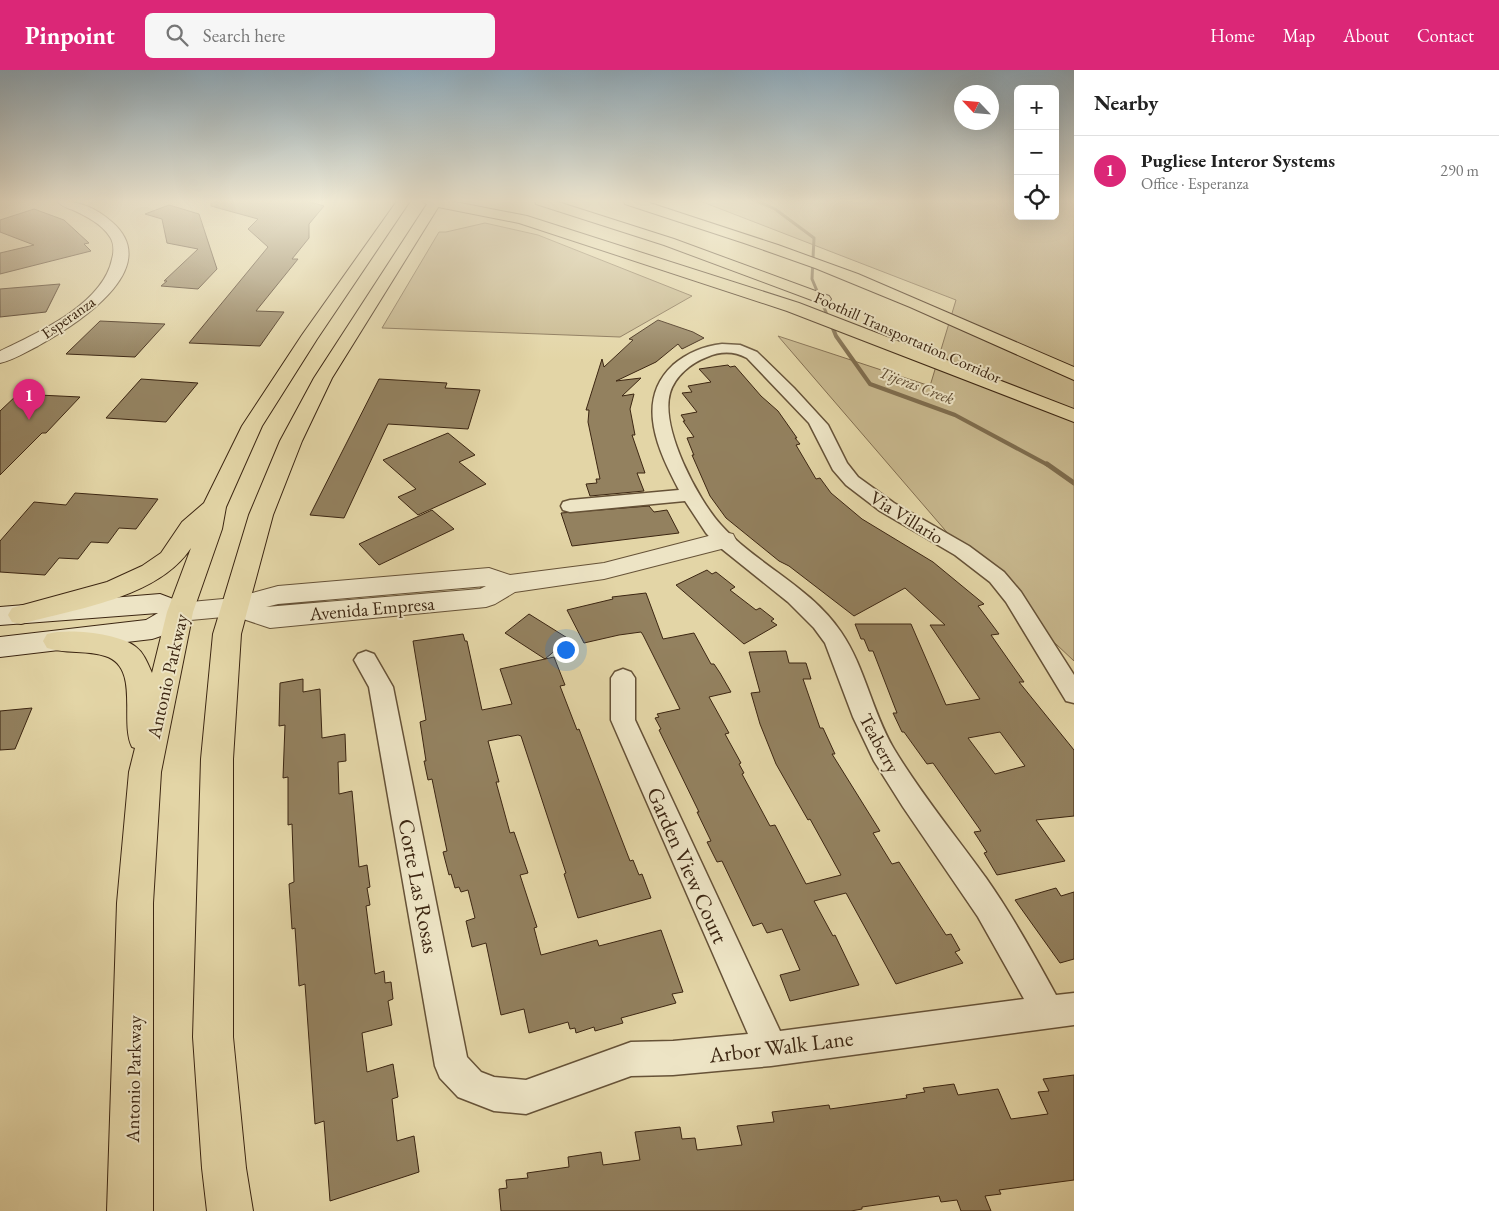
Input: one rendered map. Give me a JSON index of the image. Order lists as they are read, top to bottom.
{
  "streets": {
    "main road": ["Foothill Transportation Corridor", "Antonio Parkway"],
    "street": [
      "Esperanza",
      "Via Villario",
      "Avenida Empresa",
      "Teaberry",
      "Garden View Court",
      "Corte Las Rosas",
      "Arbor Walk Lane"
    ]
  },
  "crossings": [
    ["Via Villario", "Teaberry"],
    ["Avenida Empresa", "Antonio Parkway"],
    ["Avenida Empresa", "Teaberry"],
    ["Teaberry", "Arbor Walk Lane"],
    ["Garden View Court", "Arbor Walk Lane"],
    ["Corte Las Rosas", "Arbor Walk Lane"]
  ],
  "water": ["Tijeras Creek"],
  "north": "top left",
  "page": {
    "header": "Pinpoint",
    "search": "Search here",
    "nav": [
      "Home",
      "Map",
      "About",
      "Contact"
    ],
    "heading": "Nearby",
    "map_buttons": ["+", "−"],
    "list": [
      {
        "mark": "1",
        "name": "Pugliese Interor Systems",
        "note": "Office · Esperanza",
        "value": "290 m"
      }
    ],
    "pins": "1"
  }
}
